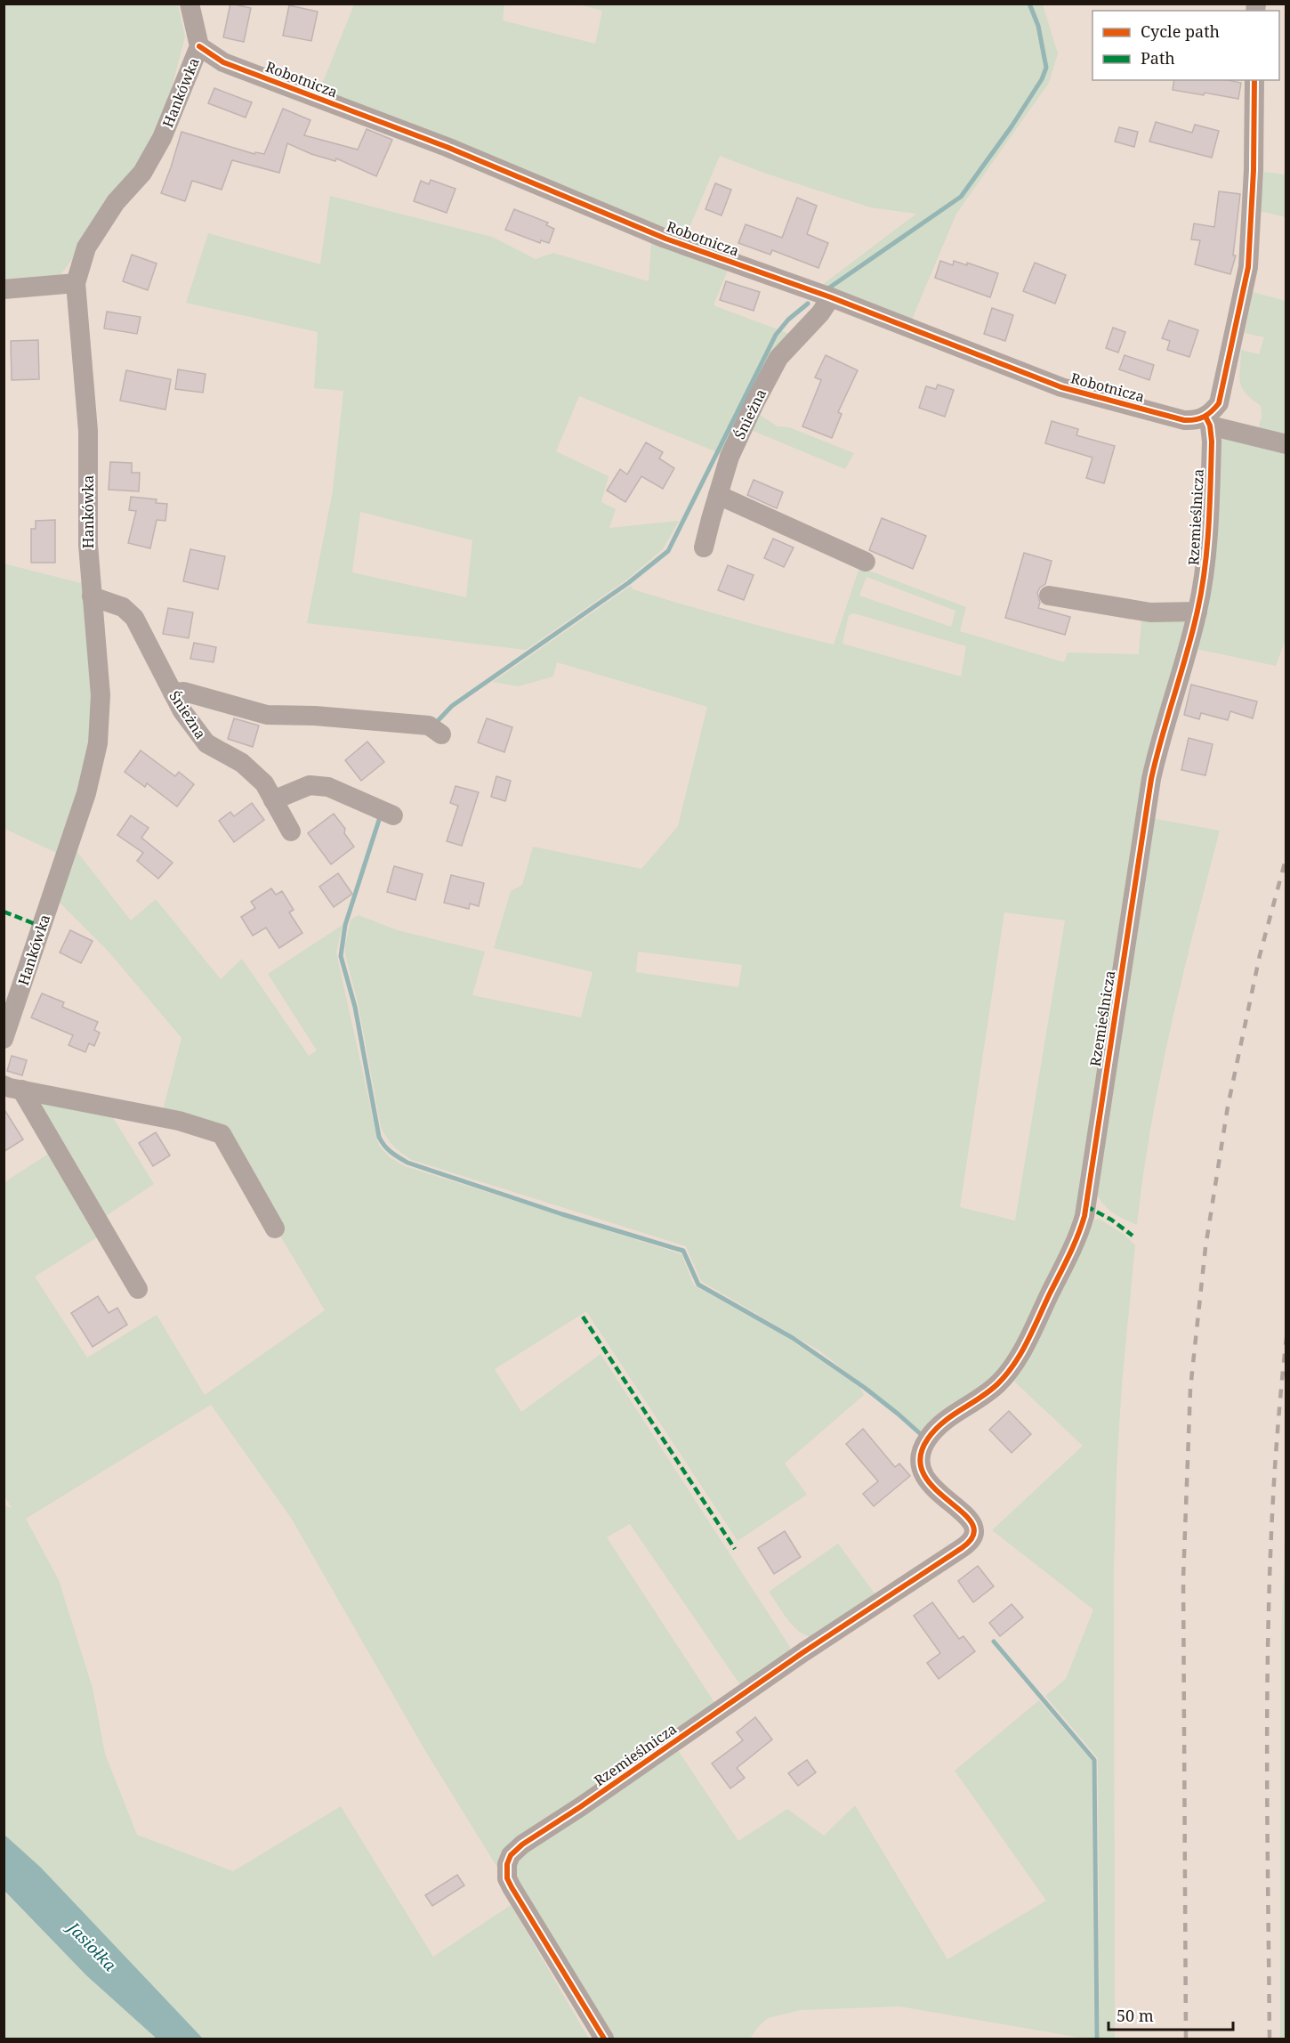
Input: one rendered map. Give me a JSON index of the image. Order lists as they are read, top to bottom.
{
  "streets": {
    "street": [
      "Robotnicza",
      "Hankówka",
      "Śnieżna",
      "Rzemieślnicza"
    ]
  },
  "crossings": [
    ["Robotnicza", "Hankówka"],
    ["Robotnicza", "Śnieżna"],
    ["Robotnicza", "Rzemieślnicza"],
    ["Hankówka", "Śnieżna"]
  ],
  "water": ["Jasiołka"],
  "legend": ["Cycle path", "Path"],
  "scale_bar": "50 m"
}
